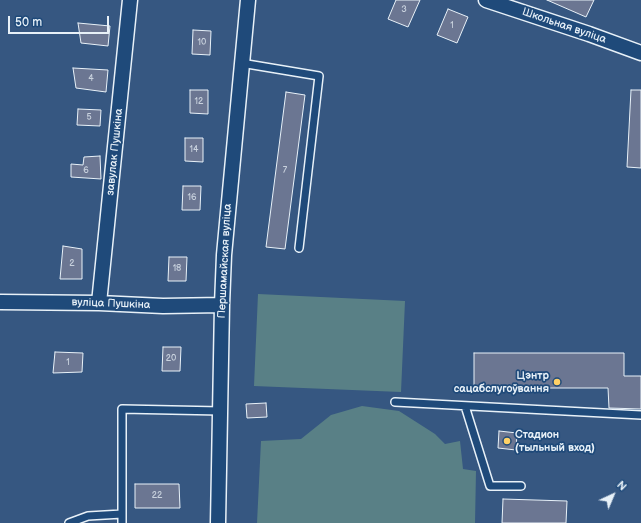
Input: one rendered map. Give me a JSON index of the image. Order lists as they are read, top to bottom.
{
  "streets": {
    "street": [
      "Школьная вуліца",
      "завулак Пушкіна",
      "Першамайская вуліца",
      "вуліца Пушкіна"
    ]
  },
  "crossings": [
    ["завулак Пушкіна", "вуліца Пушкіна"],
    ["Першамайская вуліца", "вуліца Пушкіна"]
  ],
  "places": ["Цэнтр сацабслугоўвання", "Стадион (тыльный вход)"],
  "house_numbers": [
    "3",
    "1",
    "10",
    "4",
    "12",
    "5",
    "14",
    "6",
    "7",
    "16",
    "2",
    "18",
    "20",
    "1",
    "22"
  ],
  "scale_bar": "50 m",
  "north": "top right"
}
